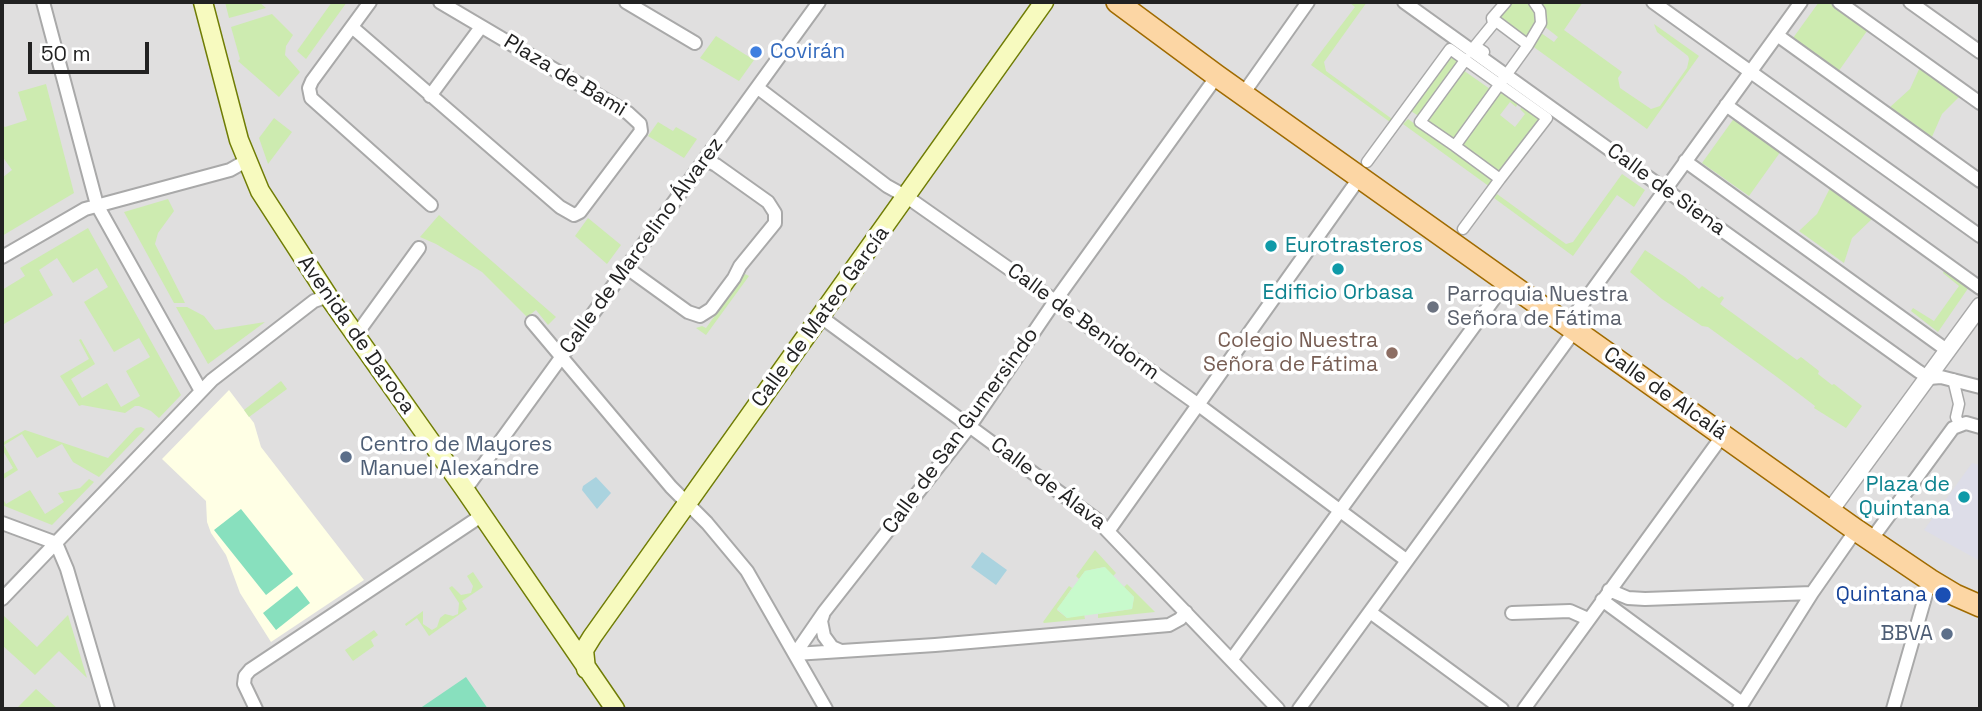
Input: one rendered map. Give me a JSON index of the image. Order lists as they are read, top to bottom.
{
  "streets": {
    "main road": ["Calle de Mateo García", "Avenida de Daroca", "Calle de Alcalá"],
    "street": [
      "Plaza de Bami",
      "Calle de Siena",
      "Calle de Marcelino Álvarez",
      "Calle de Benidorm",
      "Calle de San Gumersindo",
      "Calle de Álava"
    ]
  },
  "crossings": [
    ["Calle de Marcelino Álvarez", "Calle de Benidorm"],
    ["Calle de Marcelino Álvarez", "Avenida de Daroca"],
    ["Calle de Mateo García", "Calle de Benidorm"],
    ["Calle de Mateo García", "Avenida de Daroca"],
    ["Calle de Mateo García", "Calle de Álava"],
    ["Calle de Benidorm", "Calle de San Gumersindo"],
    ["Calle de Alcalá", "Calle de San Gumersindo"],
    ["Calle de San Gumersindo", "Calle de Álava"]
  ],
  "places": [
    "Covirán",
    "Eurotrasteros",
    "Edificio Orbasa",
    "Parroquia Nuestra Señora de Fátima",
    "Colegio Nuestra Señora de Fátima",
    "Centro de Mayores Manuel Alexandre",
    "Plaza de Quintana",
    "Quintana",
    "BBVA"
  ],
  "scale_bar": "50 m"
}
